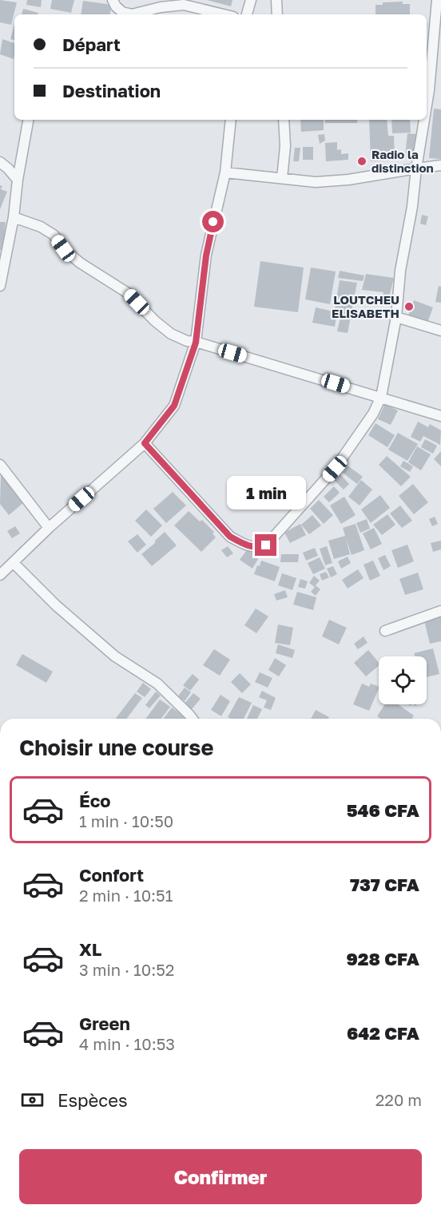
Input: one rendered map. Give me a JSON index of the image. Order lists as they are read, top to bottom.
{
  "places": ["Radio la distinction", "LOUTCHEU ELISABETH"],
  "page": {
    "banner": ["Départ", "Destination"],
    "bubble": "1 min",
    "heading": "Choisir une course",
    "list": [
      {
        "name": "Éco",
        "note": "1 min · 10:50",
        "value": "546 CFA"
      },
      {
        "name": "Confort",
        "note": "2 min · 10:51",
        "value": "737 CFA"
      },
      {
        "name": "XL",
        "note": "3 min · 10:52",
        "value": "928 CFA"
      },
      {
        "name": "Green",
        "note": "4 min · 10:53",
        "value": "642 CFA"
      }
    ],
    "pay": ["Espèces", "220 m"],
    "buttons": "Confirmer"
  }
}
